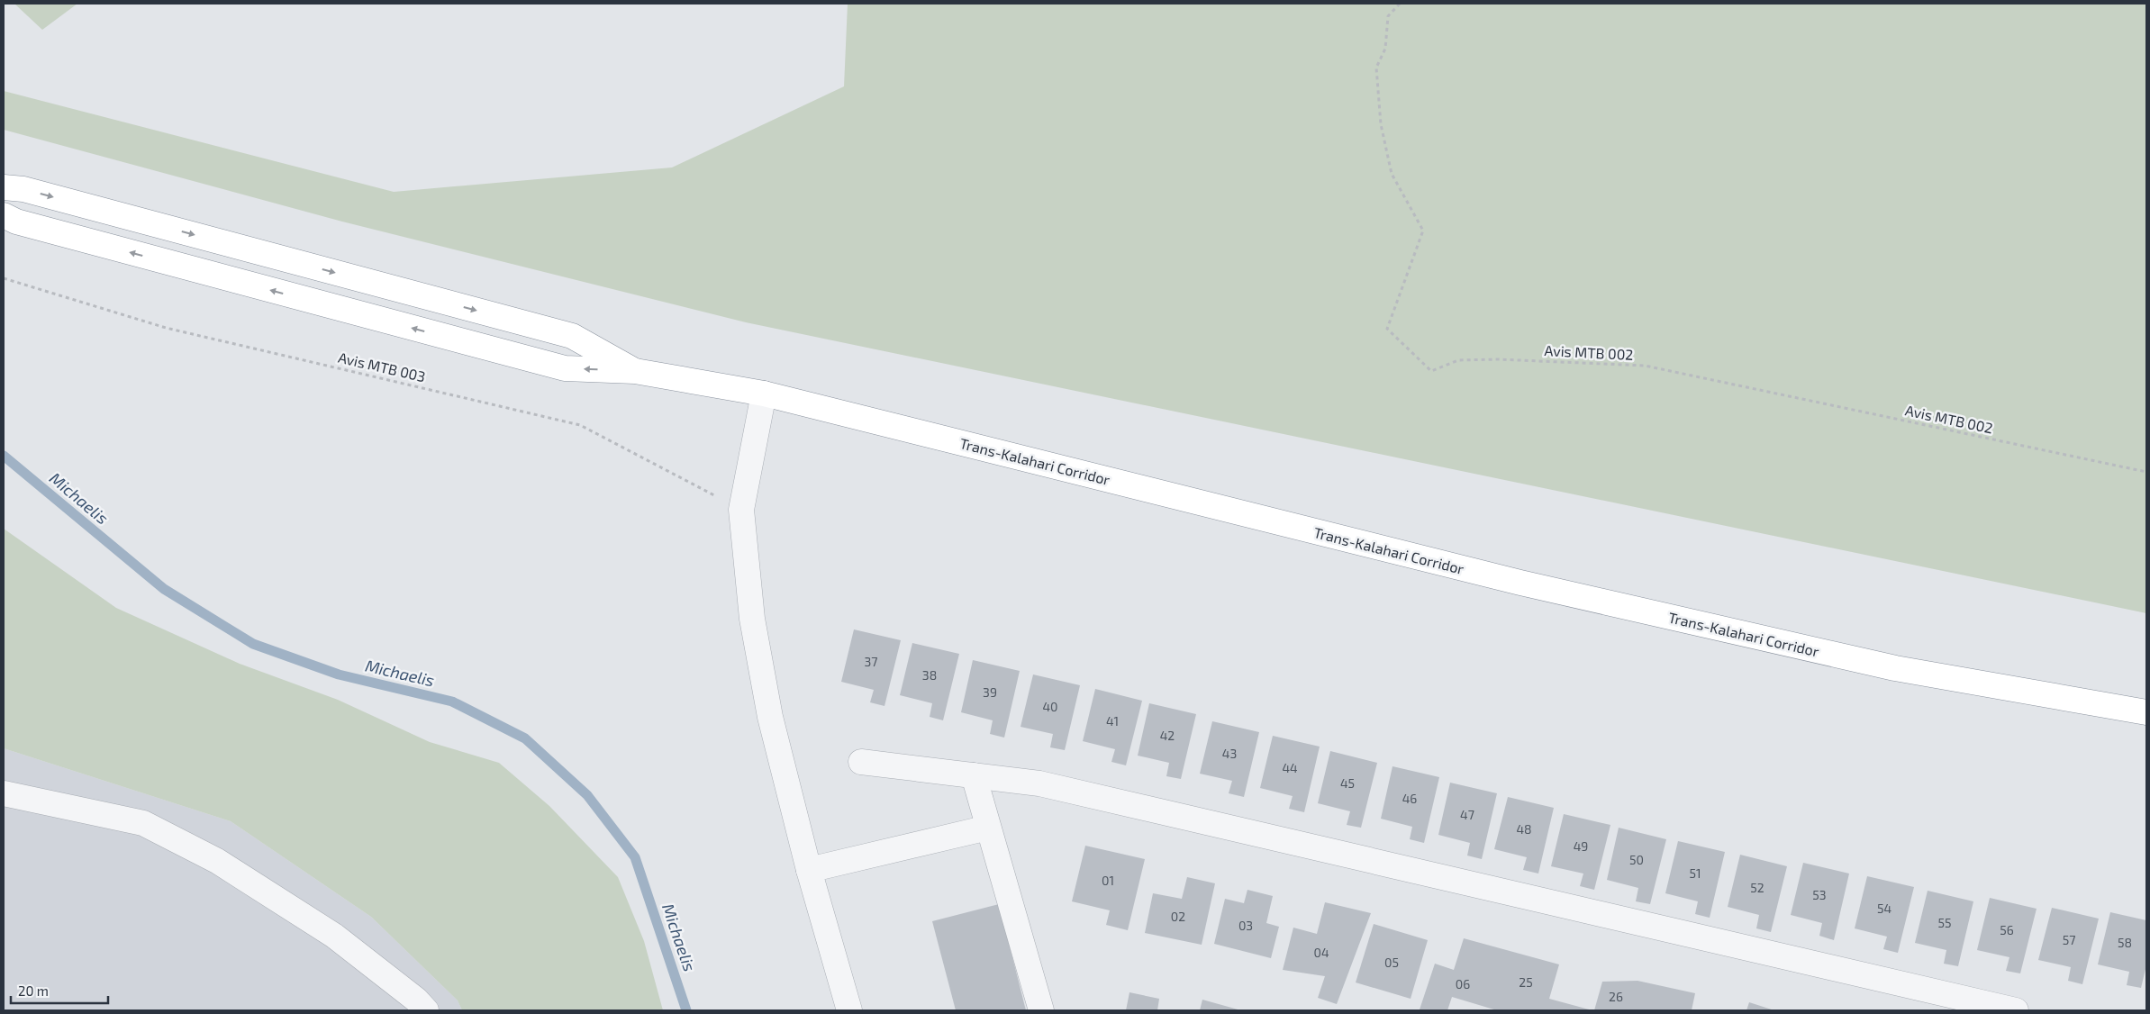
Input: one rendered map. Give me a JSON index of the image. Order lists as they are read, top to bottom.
{
  "streets": {
    "highway": ["Trans-Kalahari Corridor"],
    "path": ["Avis MTB 002", "Avis MTB 003"]
  },
  "water": ["Michaelis"],
  "house_numbers": [
    "37",
    "38",
    "39",
    "40",
    "41",
    "42",
    "43",
    "44",
    "45",
    "46",
    "47",
    "48",
    "49",
    "50",
    "51",
    "01",
    "52",
    "53",
    "54",
    "02",
    "55",
    "03",
    "56",
    "57",
    "58",
    "04",
    "05",
    "25",
    "06",
    "26"
  ],
  "scale_bar": "20 m"
}
